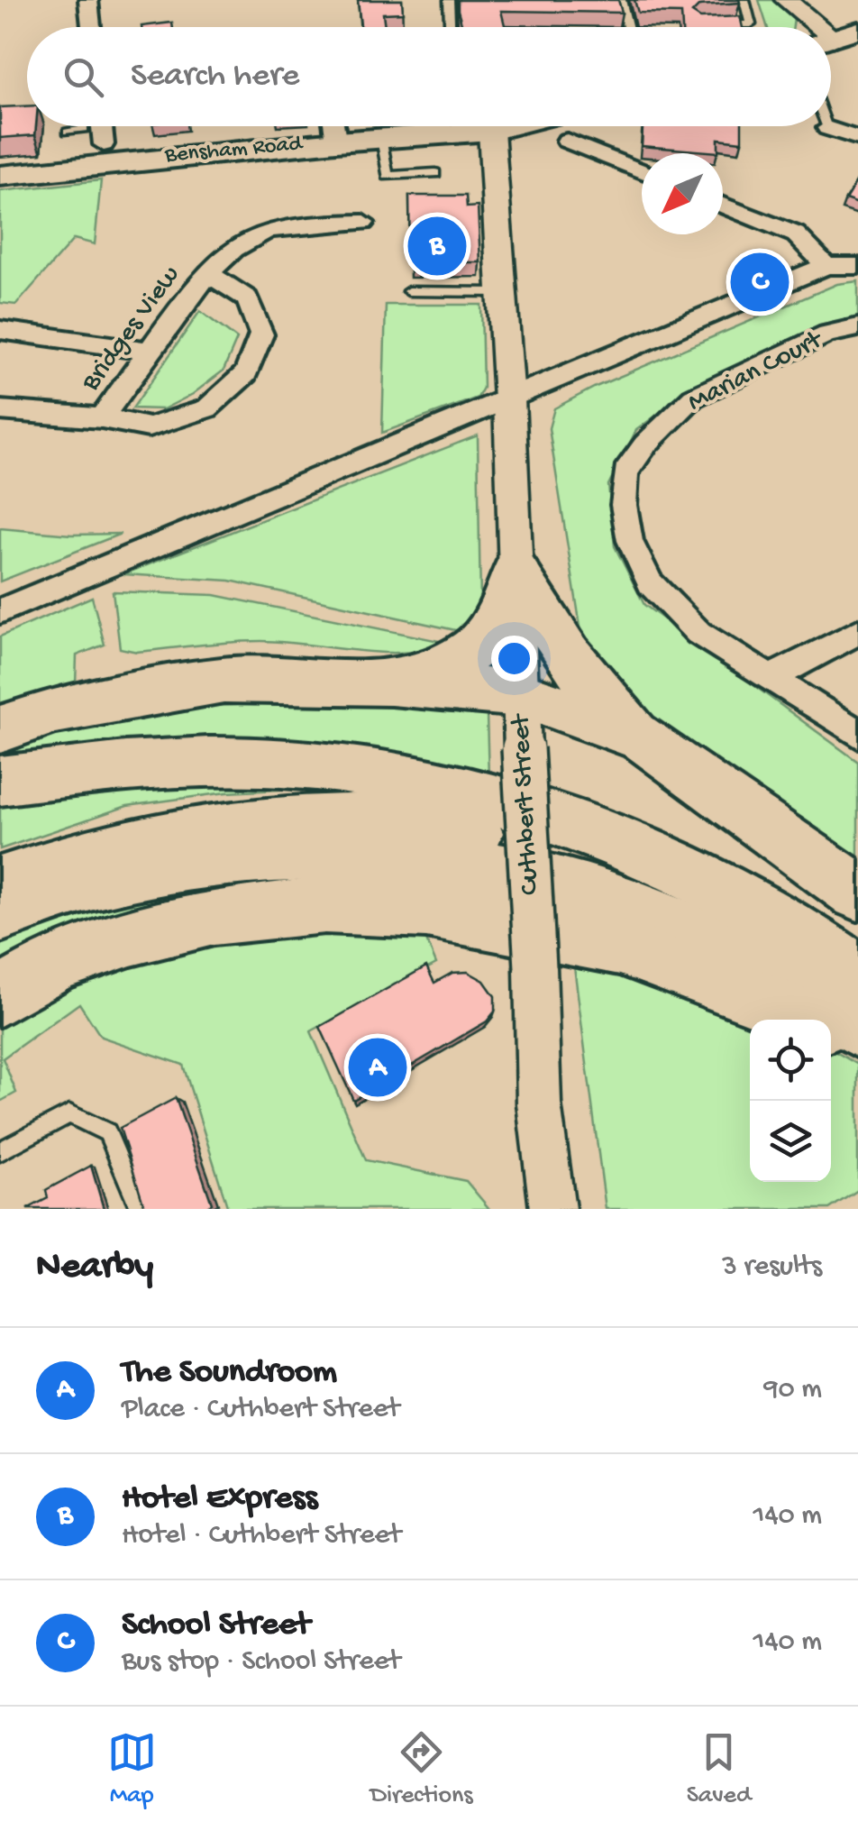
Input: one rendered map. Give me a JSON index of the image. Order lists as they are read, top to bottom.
{
  "streets": {
    "main road": ["Bensham Road"],
    "street": ["Bridges View", "Marian Court", "Cuthbert Street"]
  },
  "crossings": [
    ["Bensham Road", "Cuthbert Street"]
  ],
  "north": "bottom left",
  "page": {
    "search": "Search here",
    "pins": ["B", "C", "A"],
    "heading": ["Nearby", "3 results"],
    "list": [
      {
        "mark": "A",
        "name": "The Soundroom",
        "note": "Place · Cuthbert Street",
        "value": "90 m"
      },
      {
        "mark": "B",
        "name": "Hotel Express",
        "note": "Hotel · Cuthbert Street",
        "value": "140 m"
      },
      {
        "mark": "C",
        "name": "School Street",
        "note": "Bus stop · School Street",
        "value": "140 m"
      }
    ],
    "nav": ["Map", "Directions", "Saved"]
  }
}
